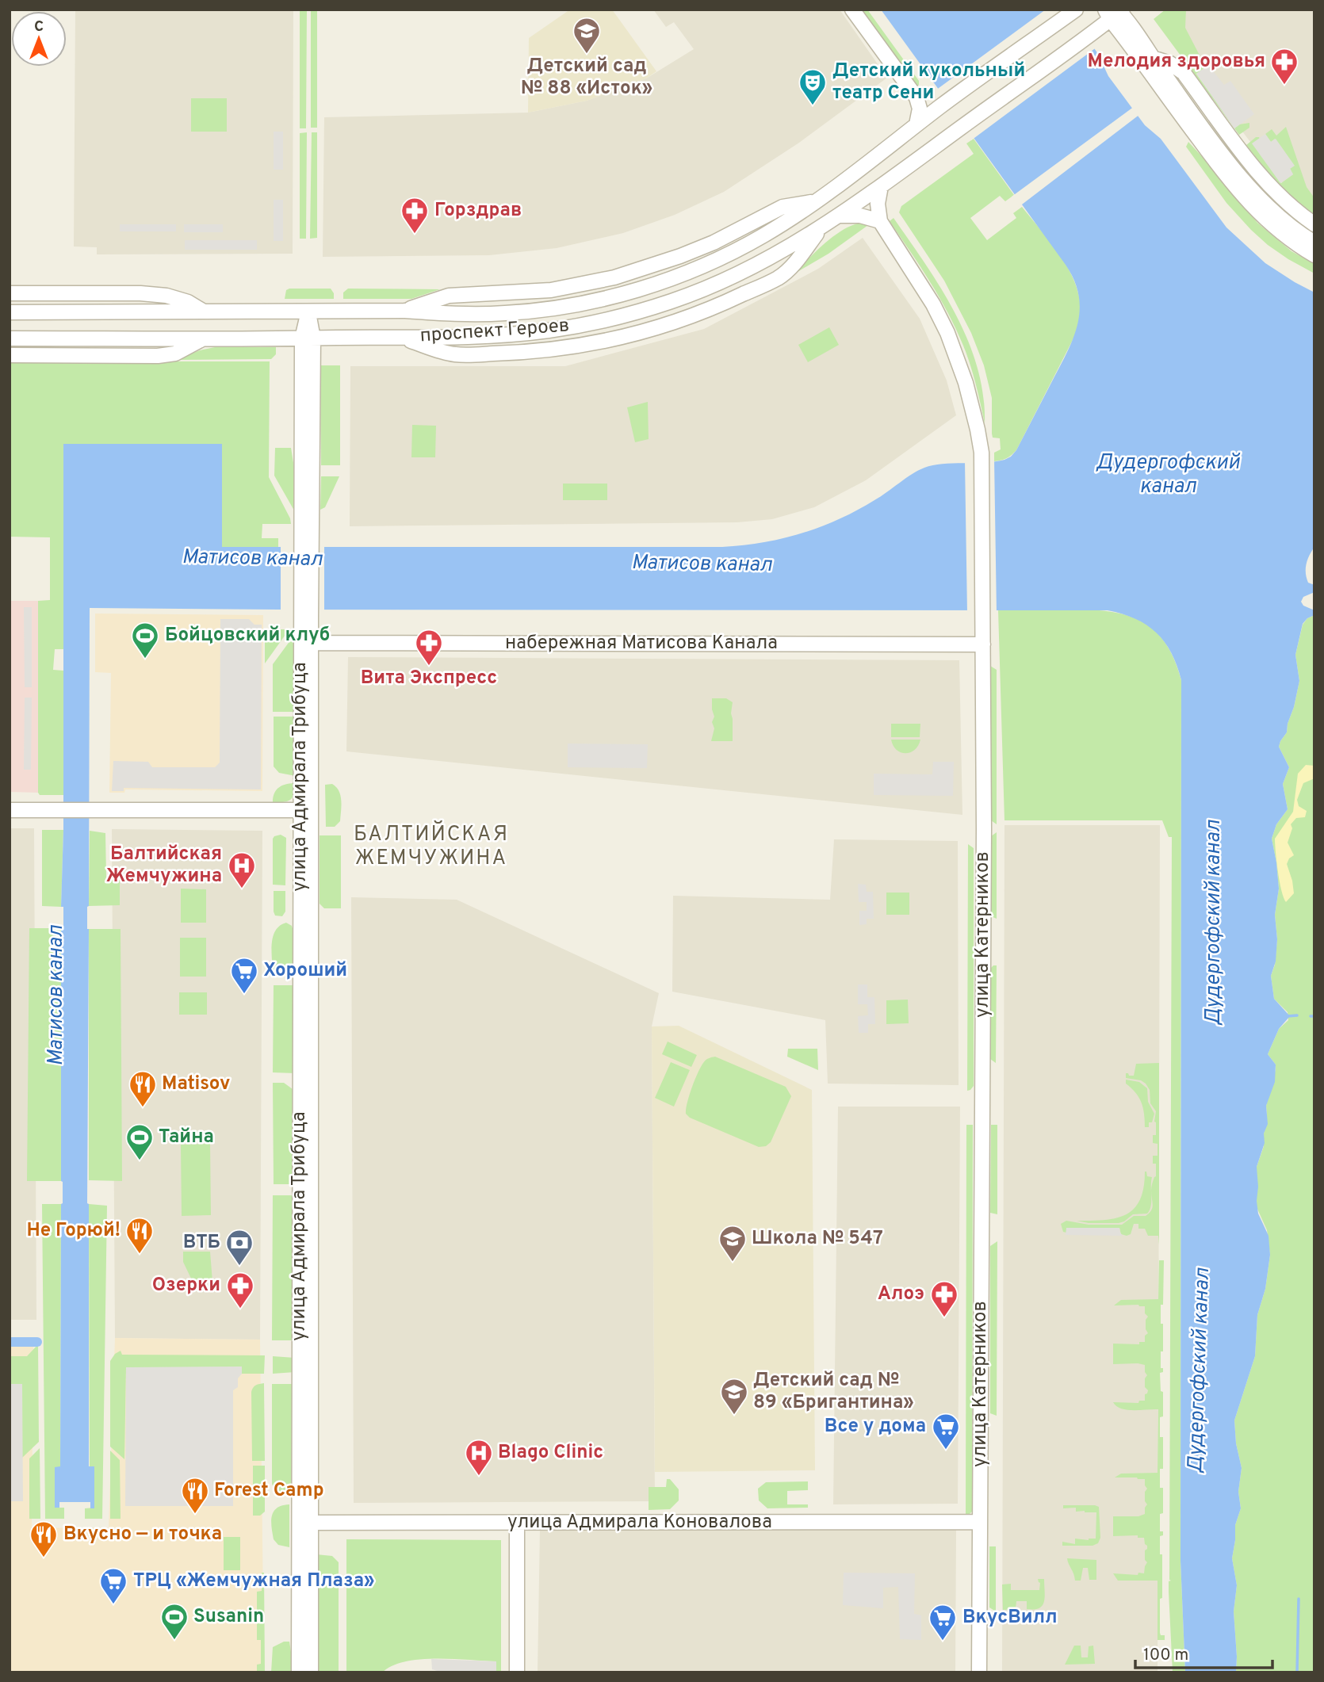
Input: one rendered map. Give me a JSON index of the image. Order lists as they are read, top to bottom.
{
  "streets": {
    "street": [
      "проспект Героев",
      "набережная Матисова Канала",
      "улица Адмирала Трибуца",
      "улица Катерников",
      "улица Адмирала Коновалова"
    ]
  },
  "crossings": [
    ["проспект Героев", "улица Адмирала Трибуца"],
    ["набережная Матисова Канала", "улица Адмирала Трибуца"],
    ["набережная Матисова Канала", "улица Катерников"],
    ["улица Адмирала Трибуца", "улица Адмирала Коновалова"],
    ["улица Катерников", "улица Адмирала Коновалова"]
  ],
  "districts": ["БАЛТИЙСКАЯ ЖЕМЧУЖИНА"],
  "water": ["Дудергофский канал", "Матисов канал"],
  "places": {
    "school or university": ["Детский сад № 88 «Исток»", "Школа № 547", "Детский сад № 89 «Бригантина»"],
    "pharmacy": [
      "Мелодия здоровья",
      "Горздрав",
      "Вита Экспресс",
      "Озерки",
      "Алоэ"
    ],
    "theatre": ["Детский кукольный театр Сени"],
    "sports": ["Бойцовский клуб", "Тайна", "Susanin"],
    "hospital": ["Балтийская Жемчужина", "Blago Clinic"],
    "supermarket": [
      "Хороший",
      "Все у дома",
      "ТРЦ «Жемчужная Плаза»",
      "ВкусВилл"
    ],
    "restaurant": [
      "Matisov",
      "Не Горюй!",
      "Forest Camp",
      "Вкусно — и точка"
    ],
    "bank": ["ВТБ"]
  },
  "scale_bar": "100 m",
  "north": "top"
}
